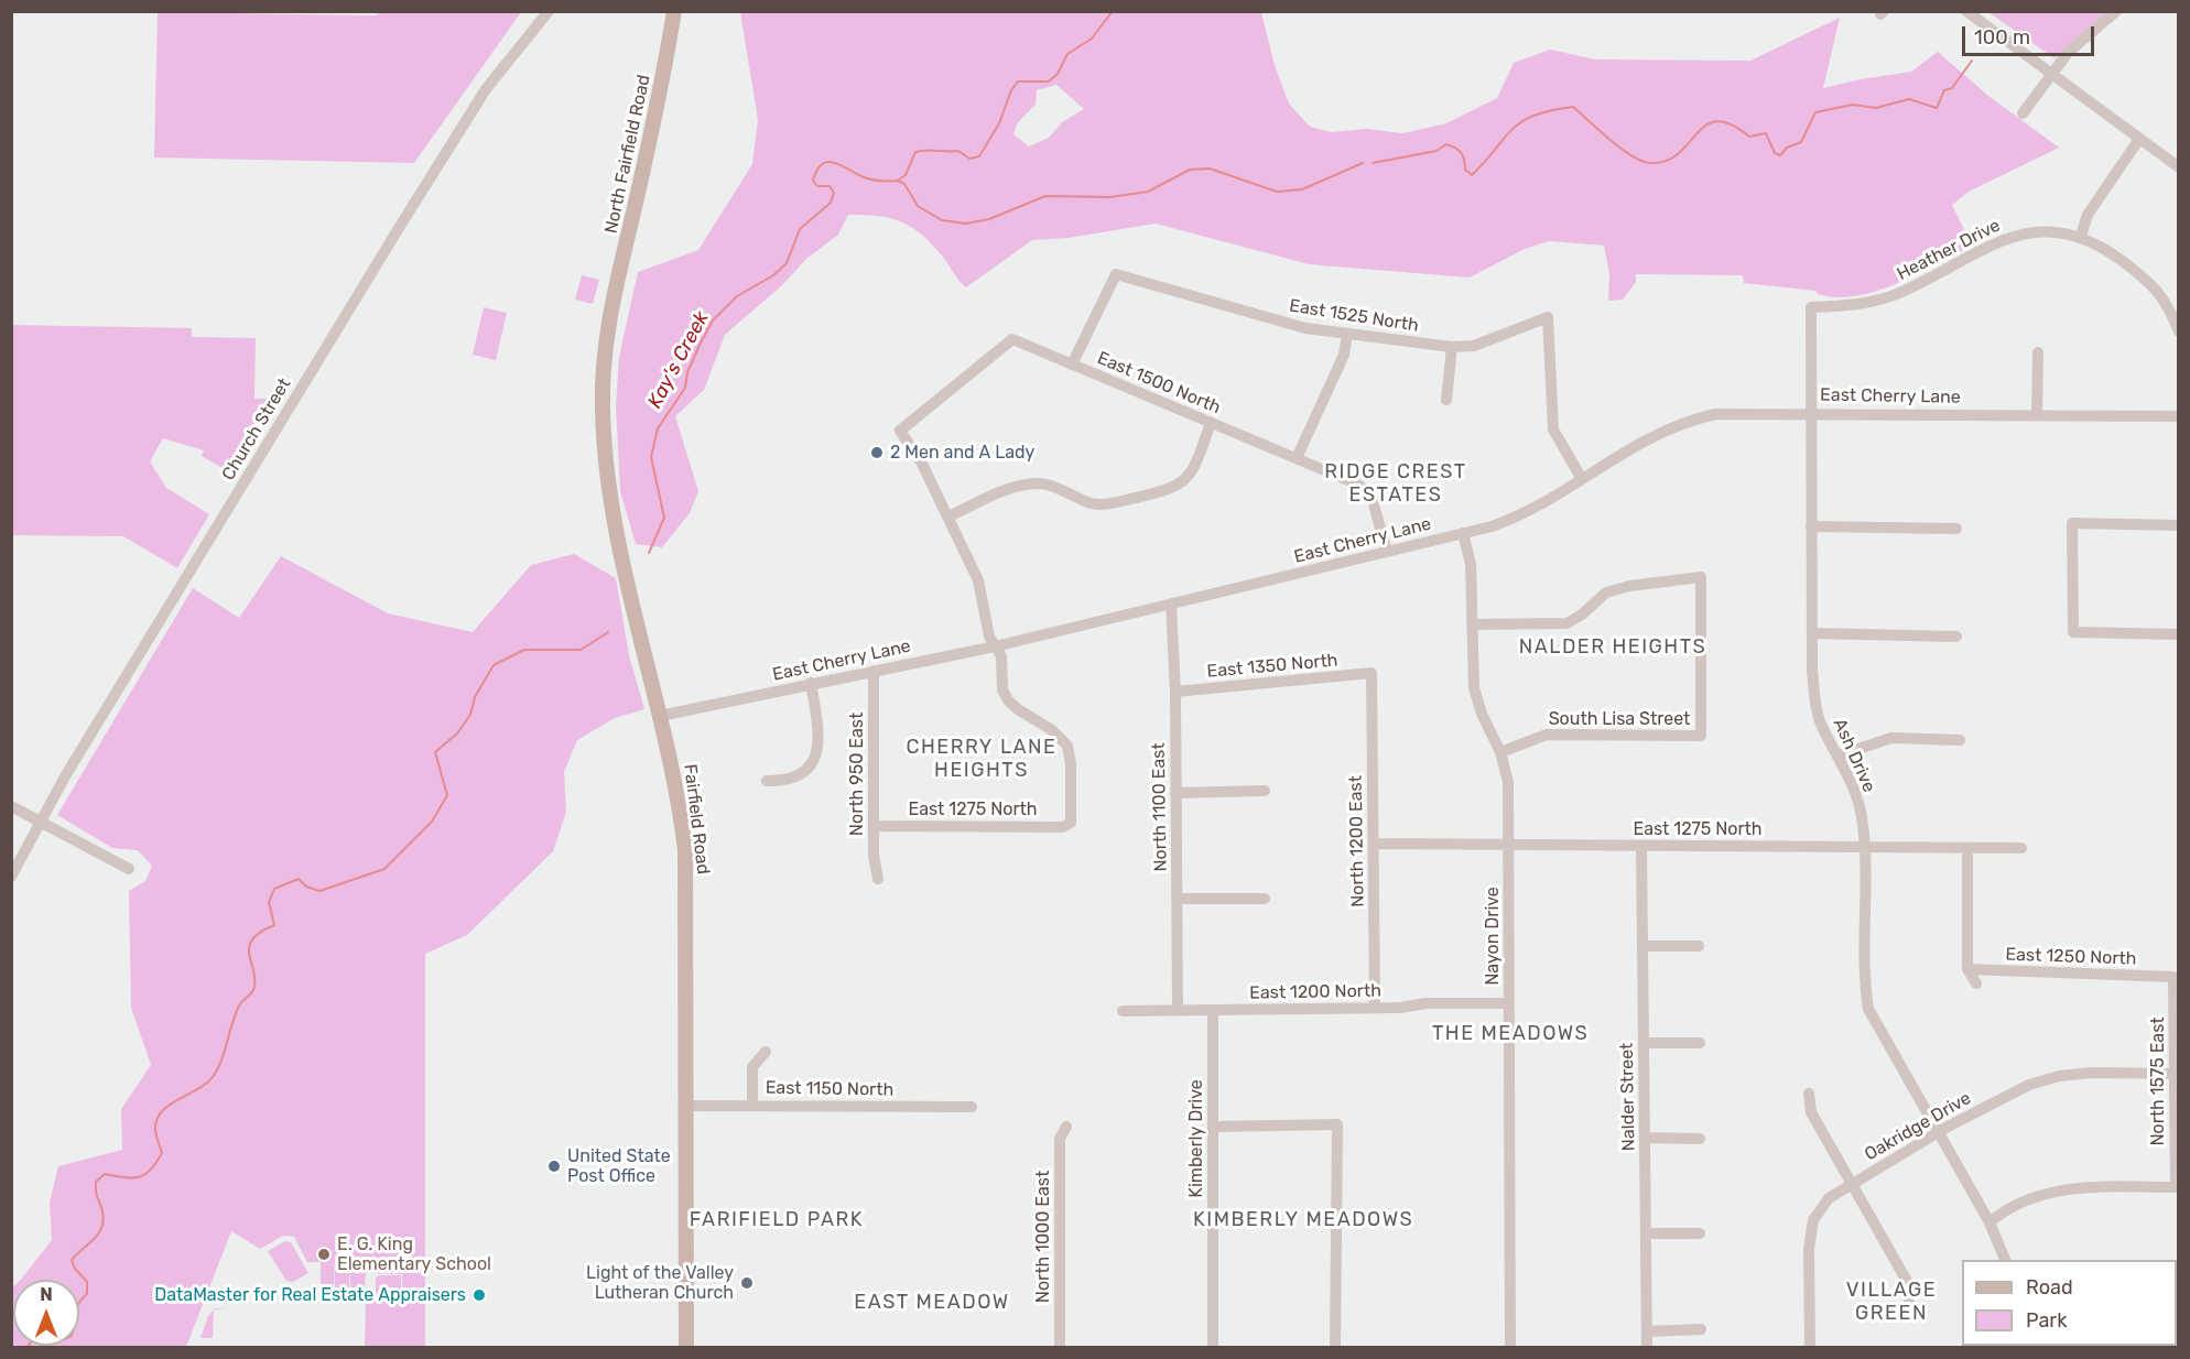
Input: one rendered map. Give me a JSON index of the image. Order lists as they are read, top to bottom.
{
  "streets": {
    "main road": ["North Fairfield Road", "Fairfield Road"],
    "street": [
      "Heather Drive",
      "East 1525 North",
      "East 1500 North",
      "East Cherry Lane",
      "Church Street",
      "East 1350 North",
      "South Lisa Street",
      "Ash Drive",
      "North 950 East",
      "North 1100 East",
      "East 1275 North",
      "North 1200 East",
      "Nayon Drive",
      "East 1250 North",
      "East 1200 North",
      "North 1575 East",
      "East 1150 North",
      "Nalder Street",
      "Oakridge Drive",
      "Kimberly Drive",
      "North 1000 East"
    ]
  },
  "crossings": [
    ["North Fairfield Road", "Fairfield Road"],
    ["Heather Drive", "Ash Drive"],
    ["East 1525 North", "East 1500 North"],
    ["East 1525 North", "East Cherry Lane"],
    ["East 1500 North", "East Cherry Lane"],
    ["East Cherry Lane", "Ash Drive"],
    ["East Cherry Lane", "North 950 East"],
    ["East Cherry Lane", "North 1100 East"],
    ["East Cherry Lane", "East 1275 North"],
    ["East Cherry Lane", "Fairfield Road"],
    ["East Cherry Lane", "Nayon Drive"],
    ["East 1350 North", "North 1100 East"],
    ["East 1350 North", "North 1200 East"],
    ["South Lisa Street", "Nayon Drive"],
    ["Ash Drive", "East 1275 North"],
    ["Ash Drive", "North 1575 East"],
    ["Ash Drive", "Oakridge Drive"],
    ["North 950 East", "East 1275 North"],
    ["North 1100 East", "East 1200 North"],
    ["East 1275 North", "North 1200 East"],
    ["East 1275 North", "Nayon Drive"],
    ["East 1275 North", "Nalder Street"],
    ["Fairfield Road", "East 1150 North"],
    ["North 1200 East", "East 1200 North"],
    ["Nayon Drive", "East 1200 North"],
    ["East 1250 North", "North 1575 East"],
    ["East 1200 North", "Kimberly Drive"],
    ["North 1575 East", "Oakridge Drive"]
  ],
  "districts": [
    "RIDGE CREST ESTATES",
    "NALDER HEIGHTS",
    "CHERRY LANE HEIGHTS",
    "THE MEADOWS",
    "FARIFIELD PARK",
    "KIMBERLY MEADOWS",
    "VILLAGE GREEN",
    "EAST MEADOW"
  ],
  "water": ["Kay's Creek"],
  "places": [
    "2 Men and A Lady",
    "United State Post Office",
    "E. G. King Elementary School",
    "Light of the Valley Lutheran Church",
    "DataMaster for Real Estate Appraisers"
  ],
  "legend": ["Road", "Park"],
  "scale_bar": "100 m",
  "north": "top"
}
